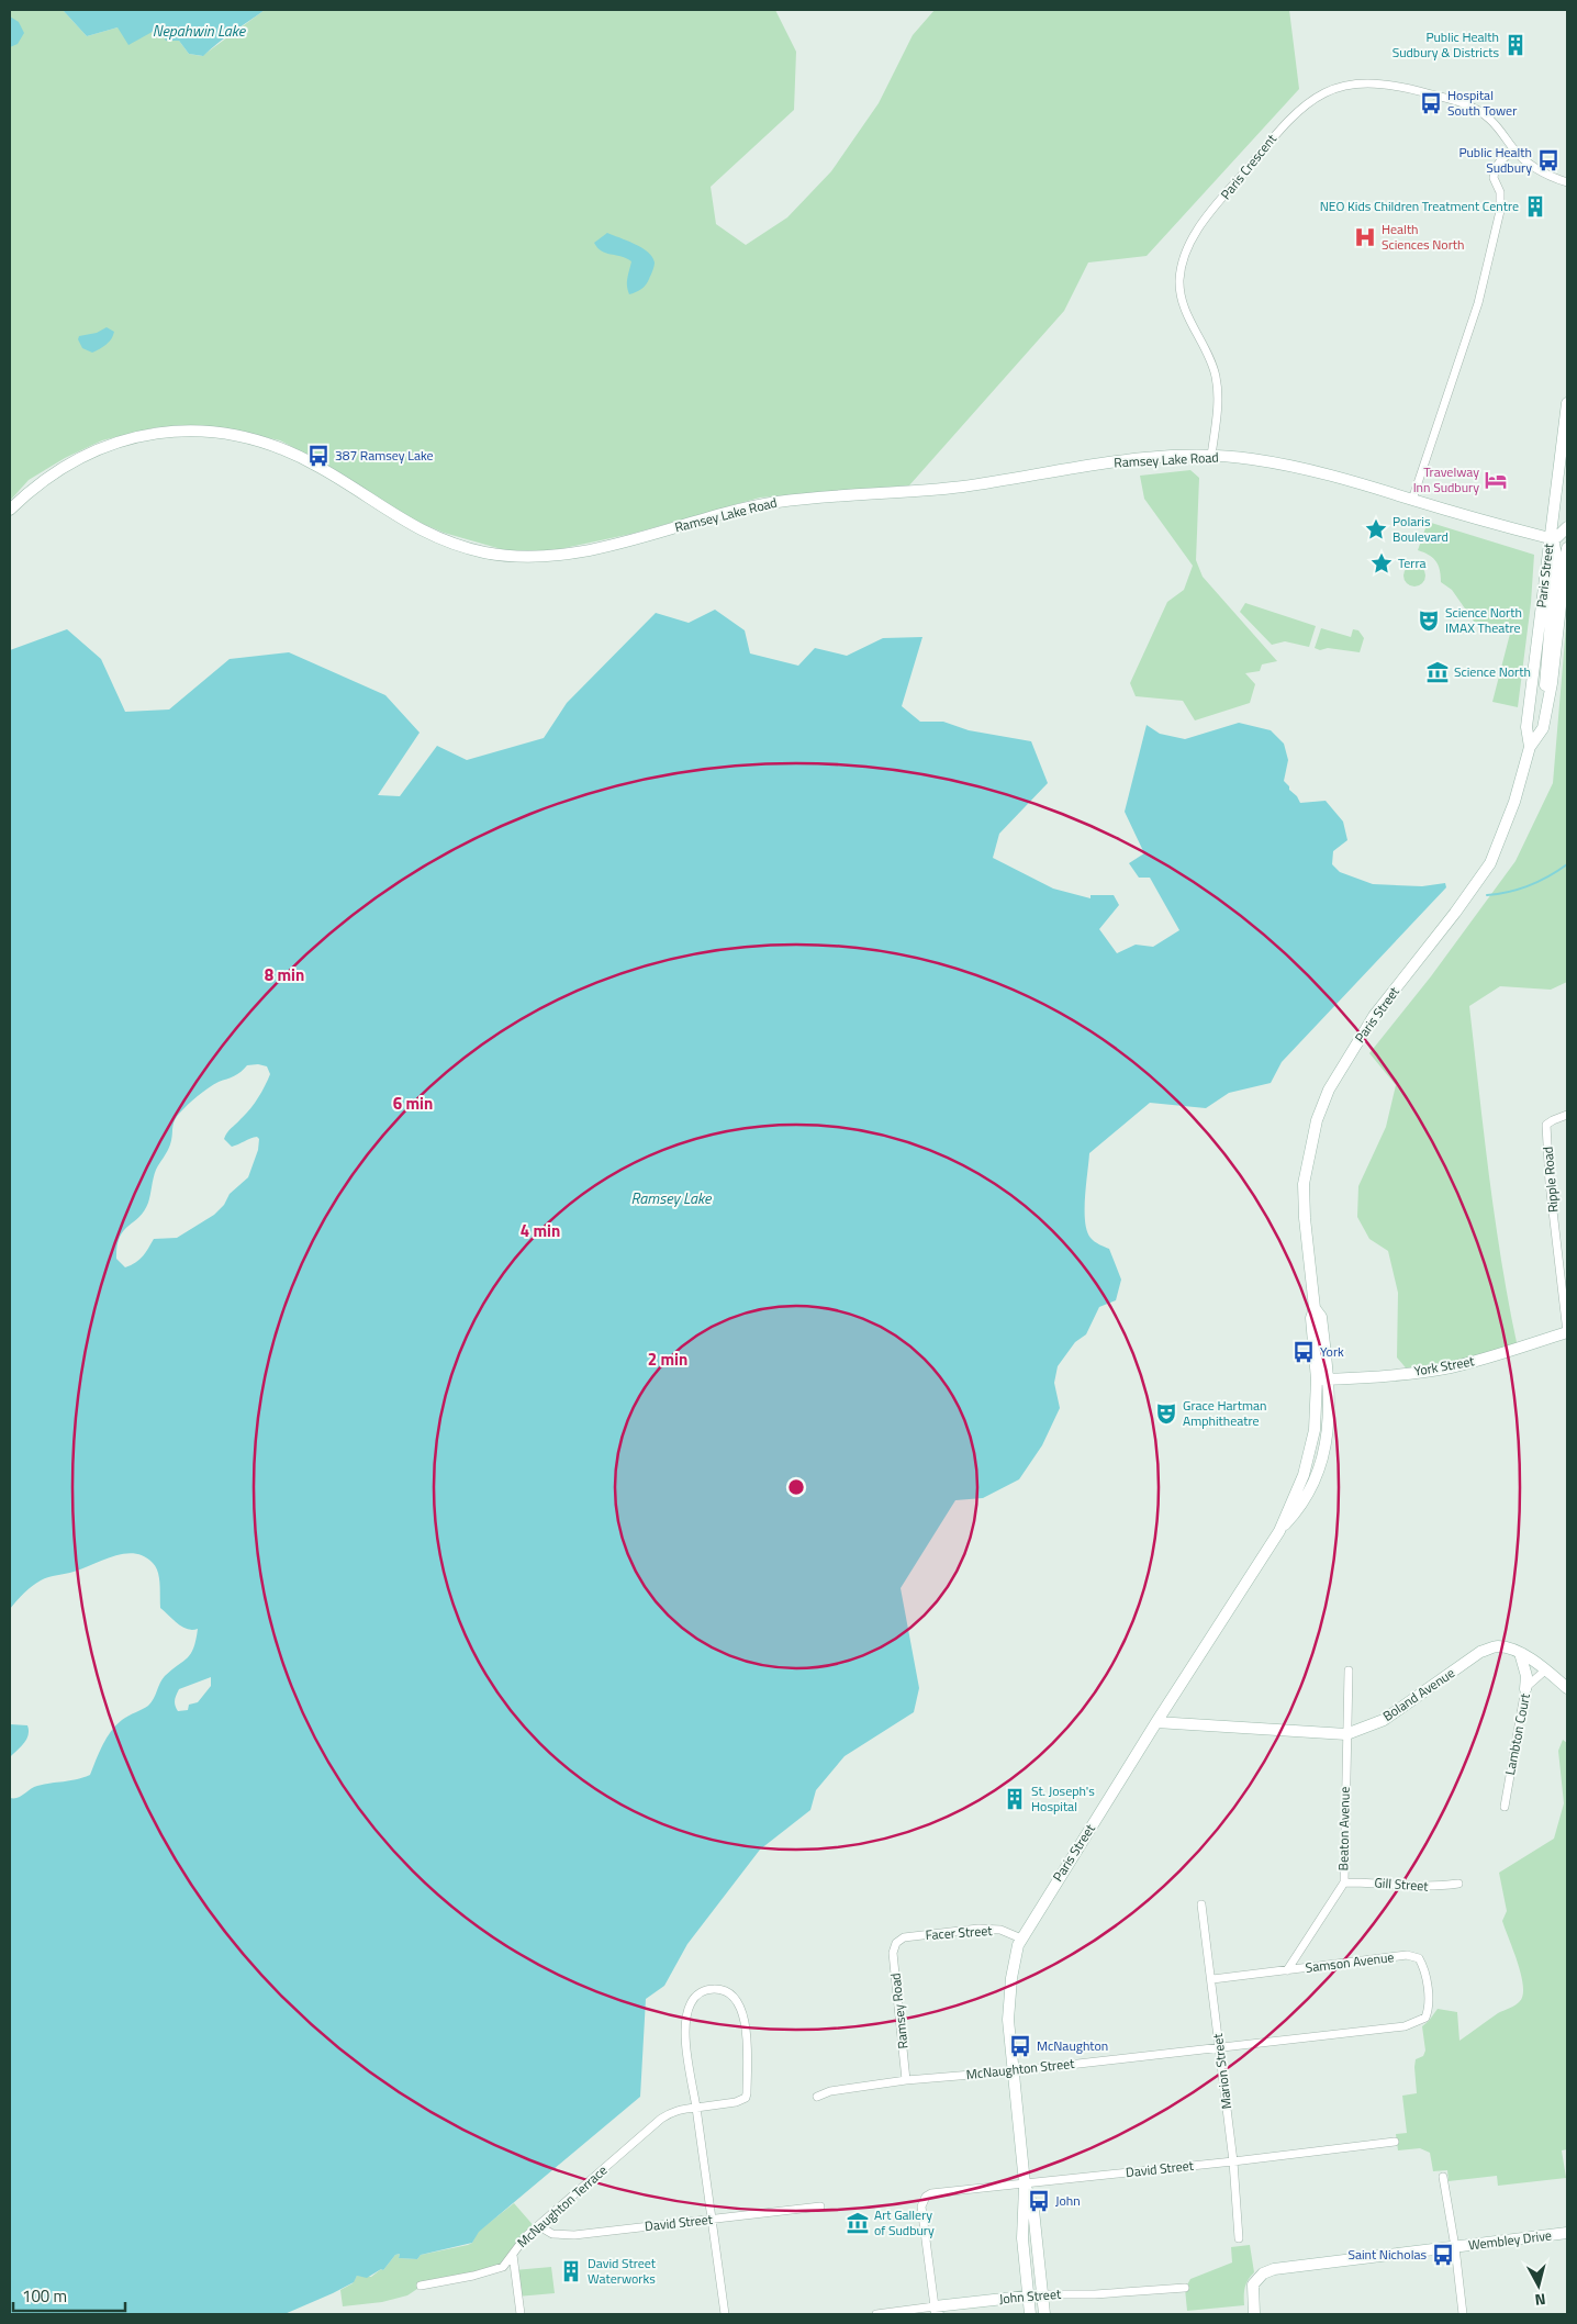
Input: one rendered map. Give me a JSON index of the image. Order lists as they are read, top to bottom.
{
  "streets": {
    "street": [
      "Paris Crescent",
      "Ramsey Lake Road",
      "Paris Street",
      "Ripple Road",
      "York Street",
      "Boland Avenue",
      "Lambton Court",
      "Beaton Avenue",
      "Gill Street",
      "Facer Street",
      "Samson Avenue",
      "Ramsey Road",
      "McNaughton Street",
      "Marion Street",
      "David Street",
      "McNaughton Terrace",
      "Wembley Drive",
      "John Street"
    ]
  },
  "crossings": [
    ["Paris Crescent", "Ramsey Lake Road"],
    ["Ramsey Lake Road", "Paris Street"],
    ["Paris Street", "York Street"],
    ["Paris Street", "Boland Avenue"],
    ["Paris Street", "Facer Street"],
    ["Paris Street", "McNaughton Street"],
    ["Paris Street", "David Street"],
    ["Paris Street", "John Street"],
    ["Ripple Road", "York Street"],
    ["Boland Avenue", "Lambton Court"],
    ["Boland Avenue", "Beaton Avenue"],
    ["Beaton Avenue", "Gill Street"],
    ["Beaton Avenue", "Samson Avenue"],
    ["Facer Street", "Ramsey Road"],
    ["Samson Avenue", "McNaughton Street"],
    ["Samson Avenue", "Marion Street"],
    ["Ramsey Road", "McNaughton Street"],
    ["McNaughton Street", "Marion Street"],
    ["Marion Street", "David Street"],
    ["David Street", "McNaughton Terrace"],
    ["David Street", "John Street"]
  ],
  "water": ["Nepahwin Lake", "Ramsey Lake"],
  "places": {
    "building": [
      "Public Health Sudbury & Districts",
      "NEO Kids Children Treatment Centre",
      "St. Joseph's Hospital",
      "David Street Waterworks"
    ],
    "bus stop": [
      "Hospital South Tower",
      "Public Health Sudbury",
      "387 Ramsey Lake",
      "York",
      "McNaughton",
      "John",
      "Saint Nicholas"
    ],
    "hospital": ["Health Sciences North"],
    "hotel": ["Travelway Inn Sudbury"],
    "place": ["Polaris Boulevard", "Terra"],
    "theatre": ["Science North IMAX Theatre", "Grace Hartman Amphitheatre"],
    "museum": ["Science North", "Art Gallery of Sudbury"]
  },
  "scale_bar": "100 m",
  "north": "bottom",
  "rings": [
    "8 min",
    "6 min",
    "4 min",
    "2 min"
  ]
}
